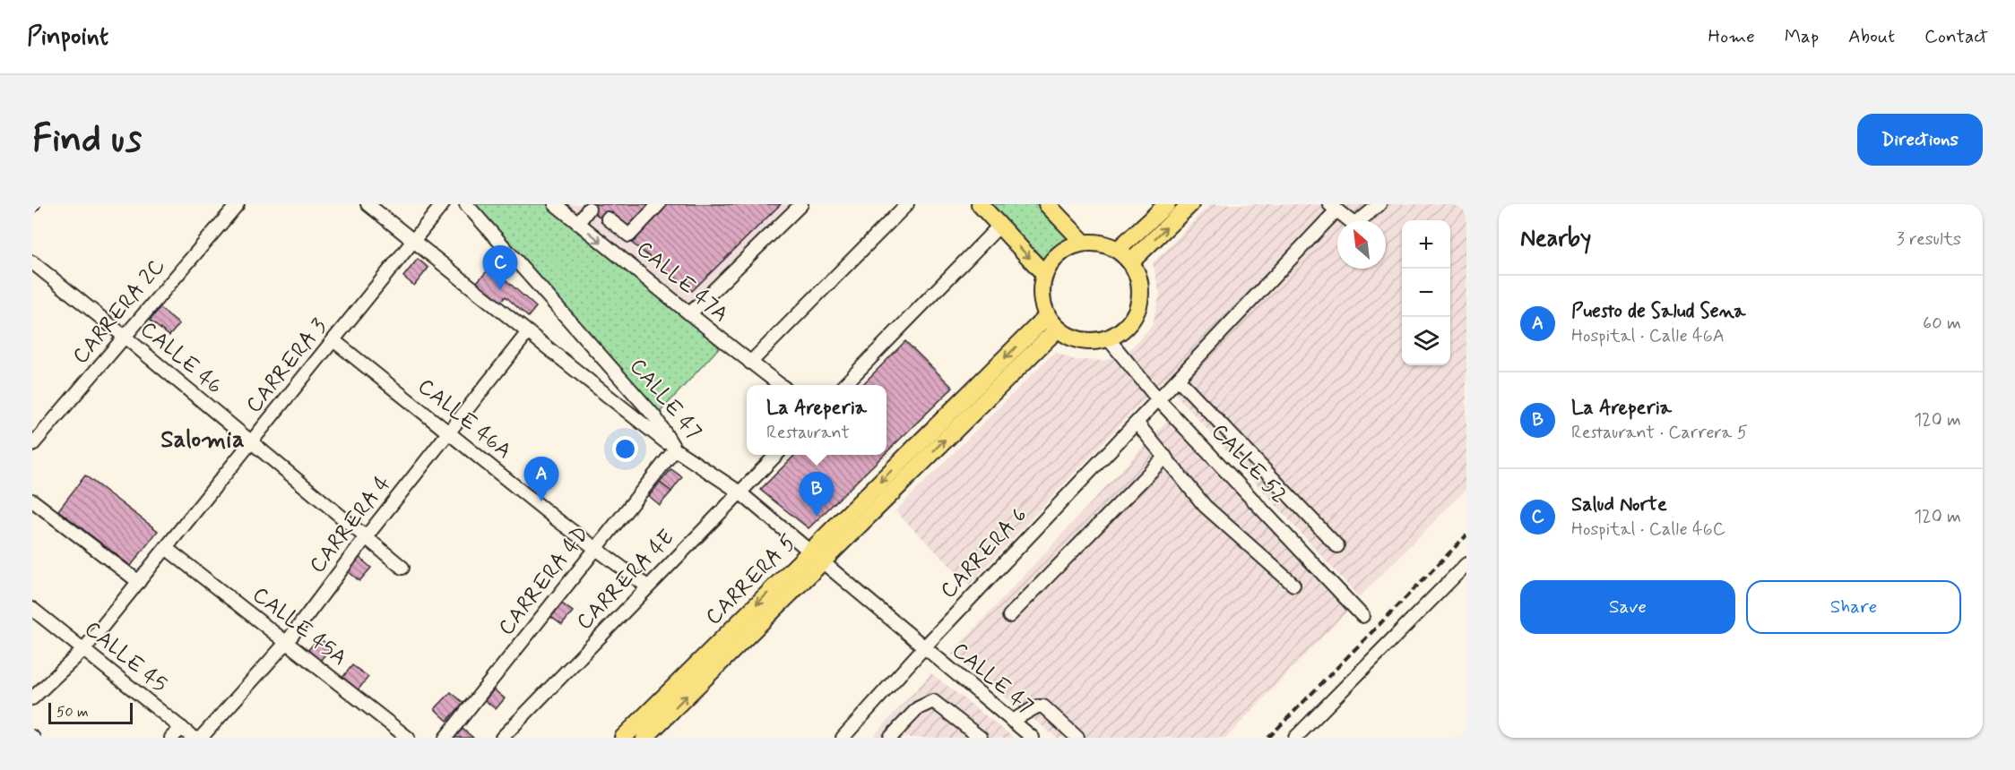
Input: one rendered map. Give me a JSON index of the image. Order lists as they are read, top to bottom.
{
  "streets": {
    "main road": ["CARRERA 5"],
    "street": [
      "CALLE 47A",
      "CARRERA 2C",
      "CALLE 46",
      "CARRERA 3",
      "CALLE 47",
      "CALLE 46A",
      "CALLE 52",
      "CARRERA 4",
      "CARRERA 6",
      "CARRERA 4E",
      "CARRERA 4D",
      "CALLE 45A",
      "CALLE 45"
    ]
  },
  "crossings": [
    ["CARRERA 2C", "CALLE 46"],
    ["CALLE 46", "CARRERA 3"],
    ["CALLE 46", "CARRERA 4"],
    ["CARRERA 3", "CALLE 46A"],
    ["CARRERA 3", "CALLE 45A"],
    ["CARRERA 3", "CALLE 45"],
    ["CALLE 47", "CARRERA 6"],
    ["CALLE 47", "CARRERA 4E"],
    ["CALLE 47", "CARRERA 5"],
    ["CALLE 47", "CARRERA 4D"],
    ["CALLE 46A", "CARRERA 4"],
    ["CALLE 46A", "CARRERA 4E"],
    ["CALLE 46A", "CARRERA 4D"],
    ["CALLE 52", "CARRERA 6"],
    ["CALLE 52", "CARRERA 5"],
    ["CARRERA 4", "CALLE 45A"]
  ],
  "one_way": ["CALLE 47A"],
  "districts": ["Salomia"],
  "scale_bar": "50 m",
  "north": "top left",
  "page": {
    "header": "Pinpoint",
    "nav": [
      "Home",
      "Map",
      "About",
      "Contact"
    ],
    "buttons": [
      "Directions",
      ["Save", "Share"]
    ],
    "title": "Find us",
    "heading": ["Nearby", "3 results"],
    "map_buttons": ["+", "−"],
    "pins": ["C", "A", "B"],
    "list": [
      {
        "mark": "A",
        "name": "Puesto de Salud Sena",
        "note": "Hospital · Calle 46A",
        "value": "60 m"
      },
      {
        "mark": "B",
        "name": "La Areperia",
        "note": "Restaurant · Carrera 5",
        "value": "120 m"
      },
      {
        "mark": "C",
        "name": "Salud Norte",
        "note": "Hospital · Calle 46C",
        "value": "120 m"
      }
    ],
    "popup": ["La Areperia", "Restaurant"],
    "scale": "50 m"
  }
}
